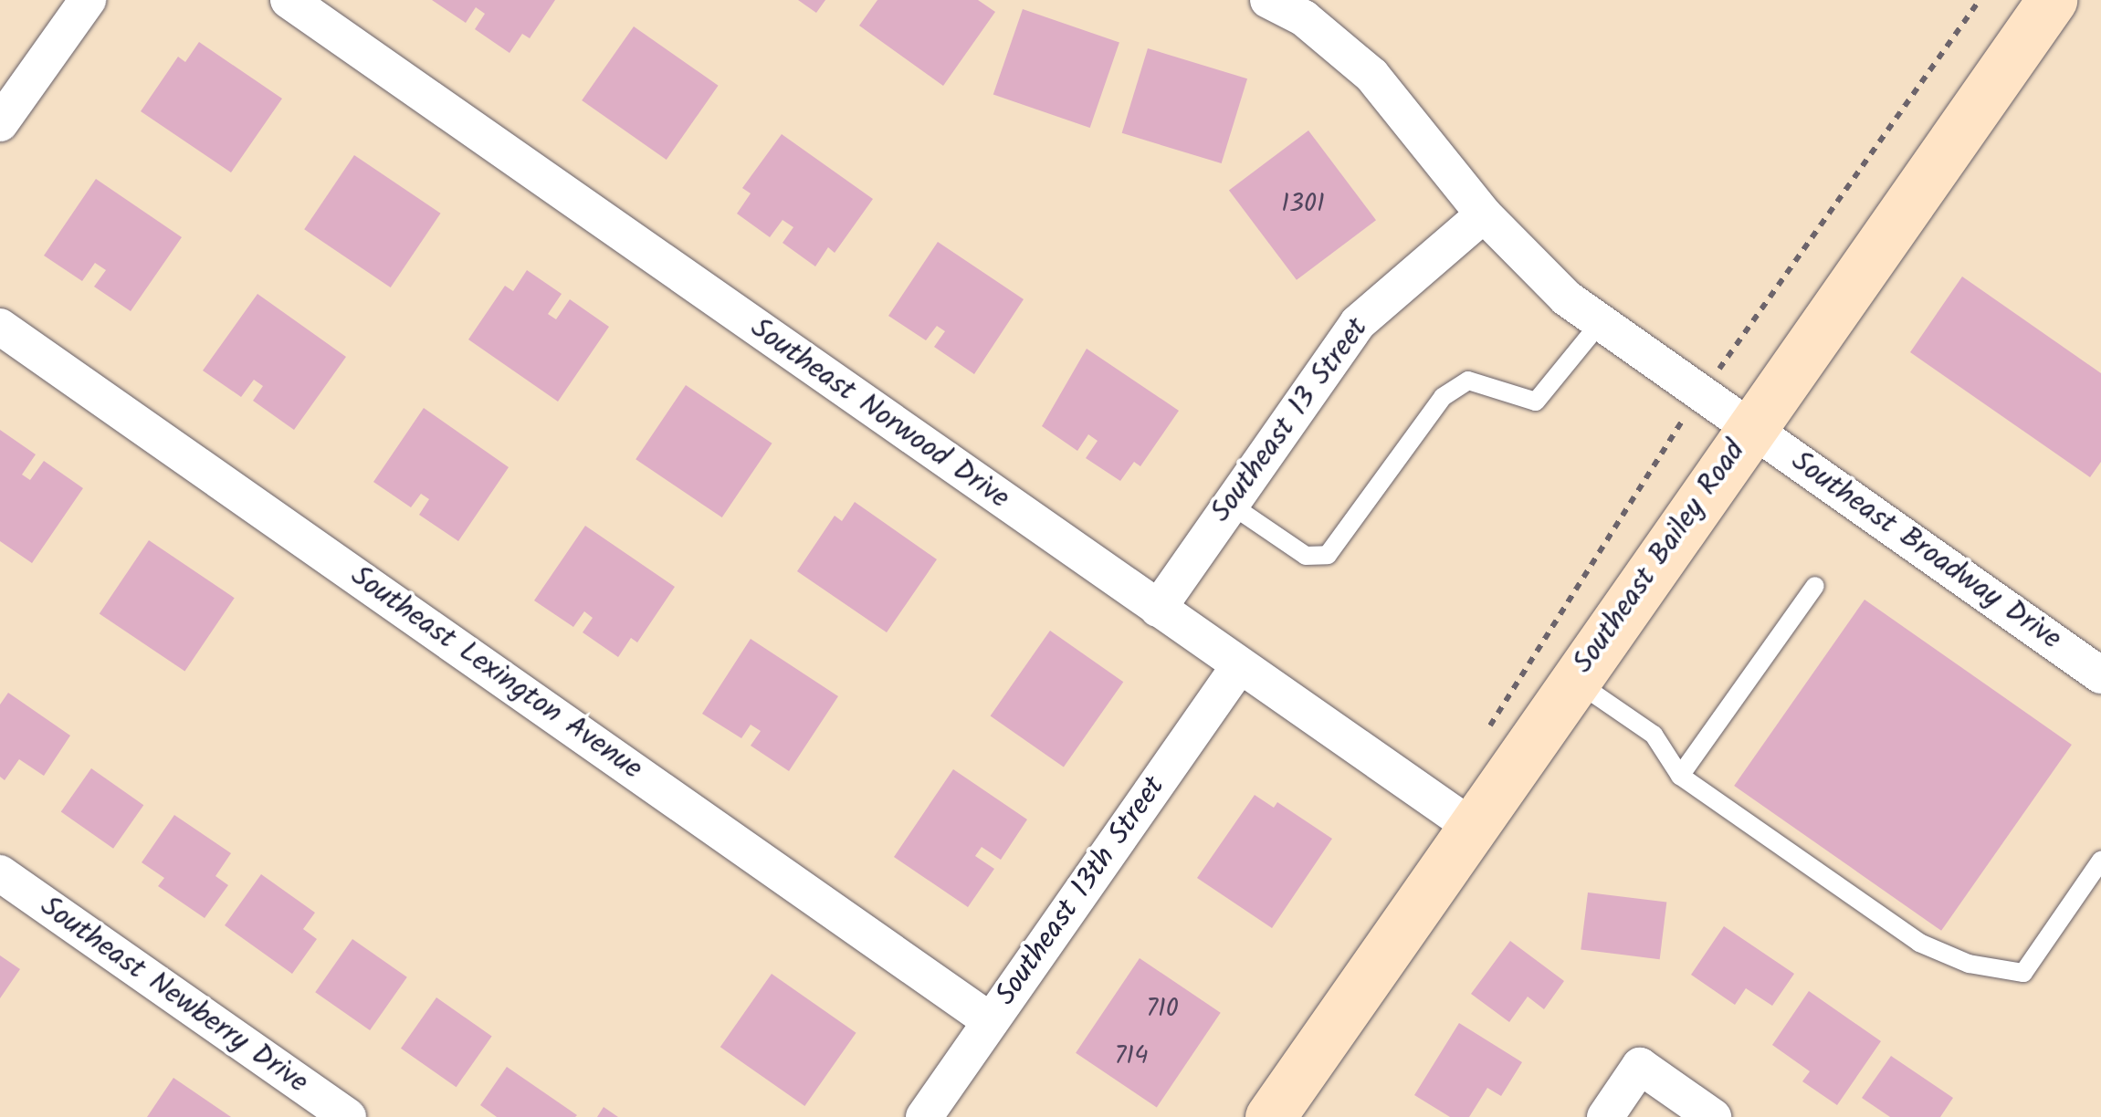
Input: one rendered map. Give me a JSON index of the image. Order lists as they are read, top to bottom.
{
  "streets": {
    "main road": ["Southeast Bailey Road"],
    "street": [
      "Southeast Norwood Drive",
      "Southeast 13 Street",
      "Southeast Broadway Drive",
      "Southeast Lexington Avenue",
      "Southeast 13th Street",
      "Southeast Newberry Drive"
    ]
  },
  "crossings": [
    ["Southeast Norwood Drive", "Southeast 13 Street"],
    ["Southeast Norwood Drive", "Southeast Bailey Road"],
    ["Southeast Norwood Drive", "Southeast 13th Street"],
    ["Southeast 13 Street", "Southeast Broadway Drive"],
    ["Southeast Broadway Drive", "Southeast Bailey Road"],
    ["Southeast Lexington Avenue", "Southeast 13th Street"]
  ],
  "house_numbers": ["1301", "710", "714"]
}
